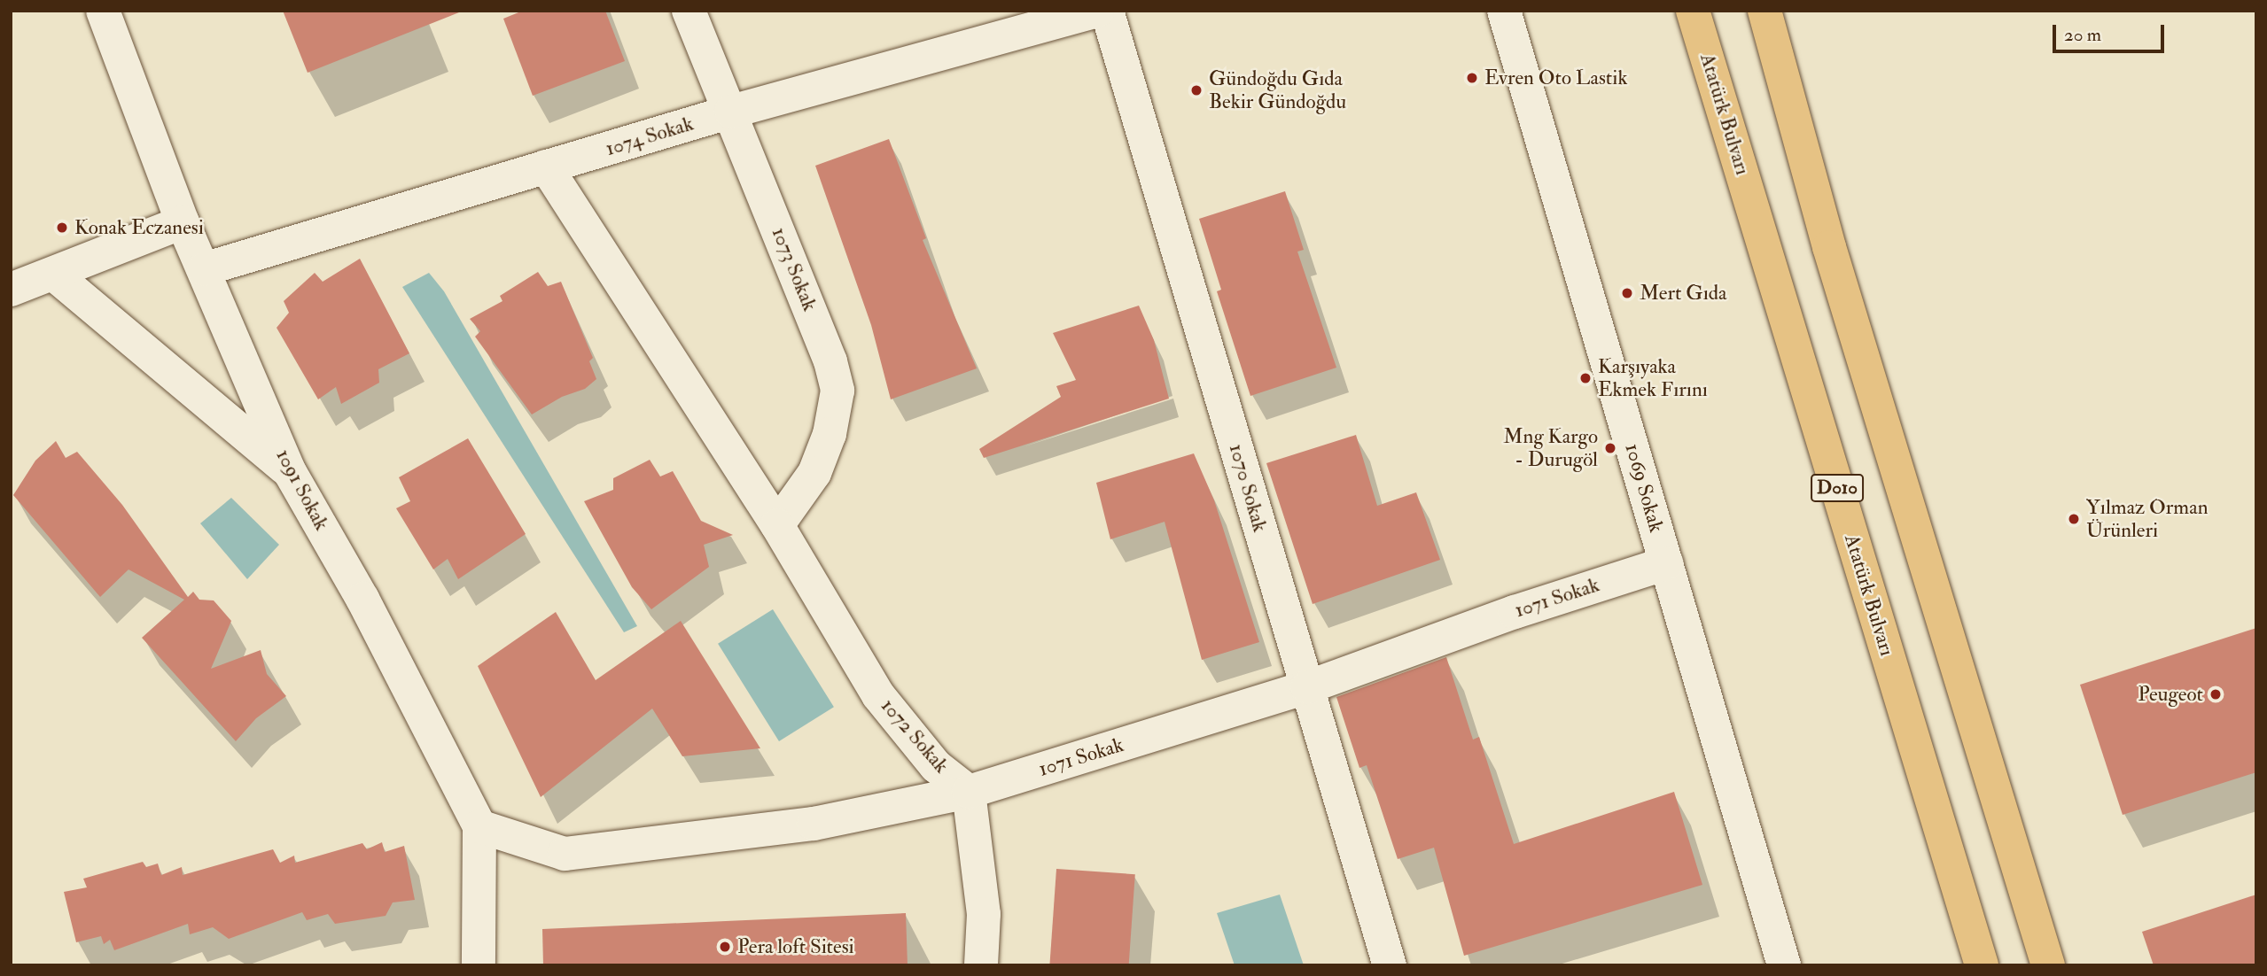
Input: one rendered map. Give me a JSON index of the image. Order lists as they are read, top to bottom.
{
  "streets": {
    "highway": ["Atatürk Bulvarı", "D010"],
    "street": [
      "1074 Sokak",
      "1073 Sokak",
      "1070 Sokak",
      "1069 Sokak",
      "1091 Sokak",
      "1071 Sokak",
      "1072 Sokak"
    ]
  },
  "crossings": [
    ["1074 Sokak", "1073 Sokak"],
    ["1074 Sokak", "1091 Sokak"],
    ["1074 Sokak", "1072 Sokak"],
    ["1073 Sokak", "1072 Sokak"],
    ["1070 Sokak", "1071 Sokak"],
    ["1069 Sokak", "1071 Sokak"],
    ["1091 Sokak", "1071 Sokak"],
    ["1071 Sokak", "1072 Sokak"]
  ],
  "places": [
    "Evren Oto Lastik",
    "Gündoğdu Gıda Bekir Gündoğdu",
    "Konak Eczanesi",
    "Mert Gıda",
    "Karşıyaka Ekmek Fırını",
    "Mng Kargo - Durugöl",
    "Yılmaz Orman Ürünleri",
    "Peugeot",
    "Pera loft Sitesi"
  ],
  "scale_bar": "20 m"
}
